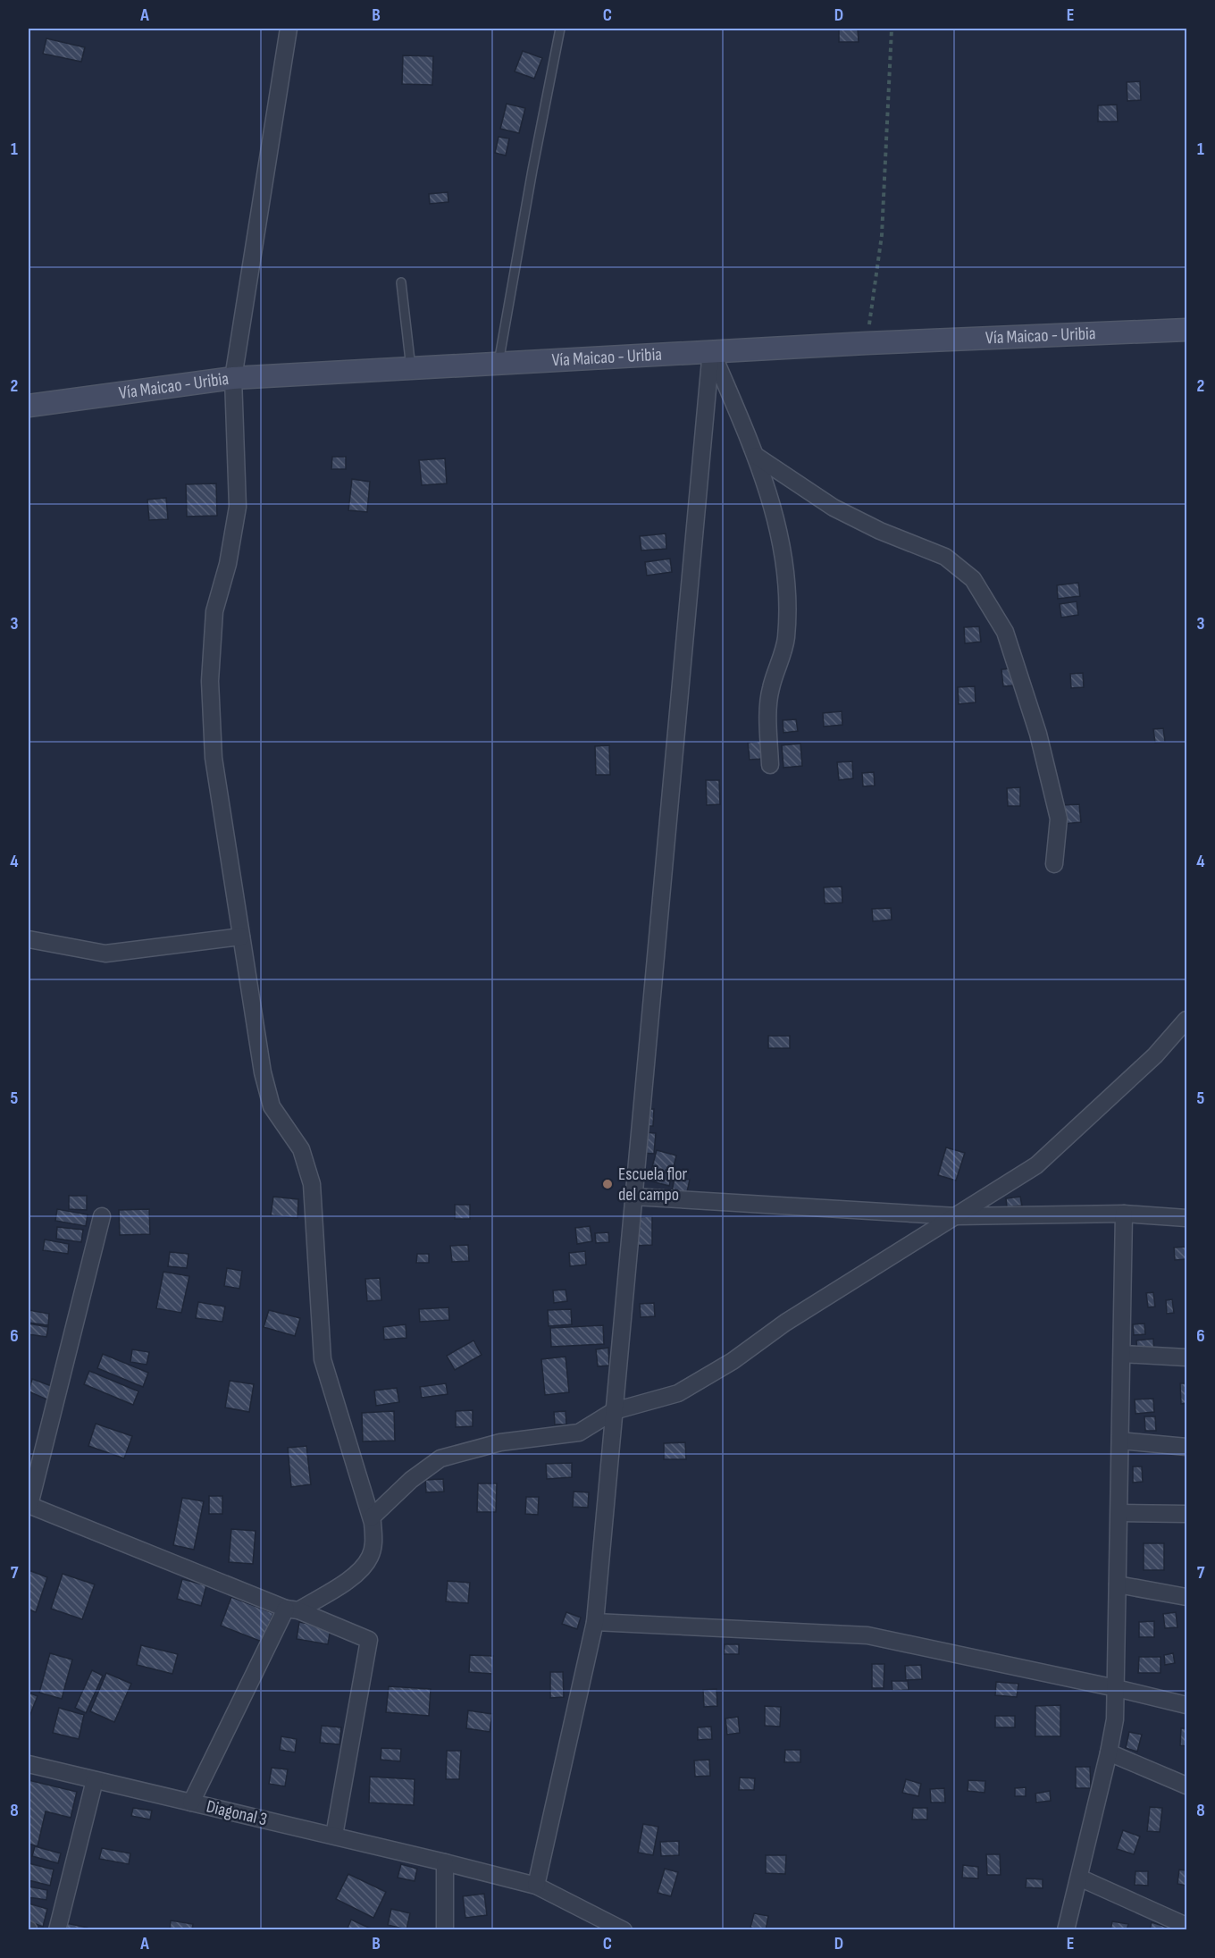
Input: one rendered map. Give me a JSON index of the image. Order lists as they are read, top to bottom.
{
  "streets": {
    "street": ["Vía Maicao - Uribia", "Diagonal 3"]
  },
  "places": ["Escuela flor del campo"],
  "grid": {
    "columns": [
      "A",
      "B",
      "C",
      "D",
      "E"
    ],
    "rows": [
      "1",
      "2",
      "3",
      "4",
      "5",
      "6",
      "7",
      "8"
    ]
  }
}
